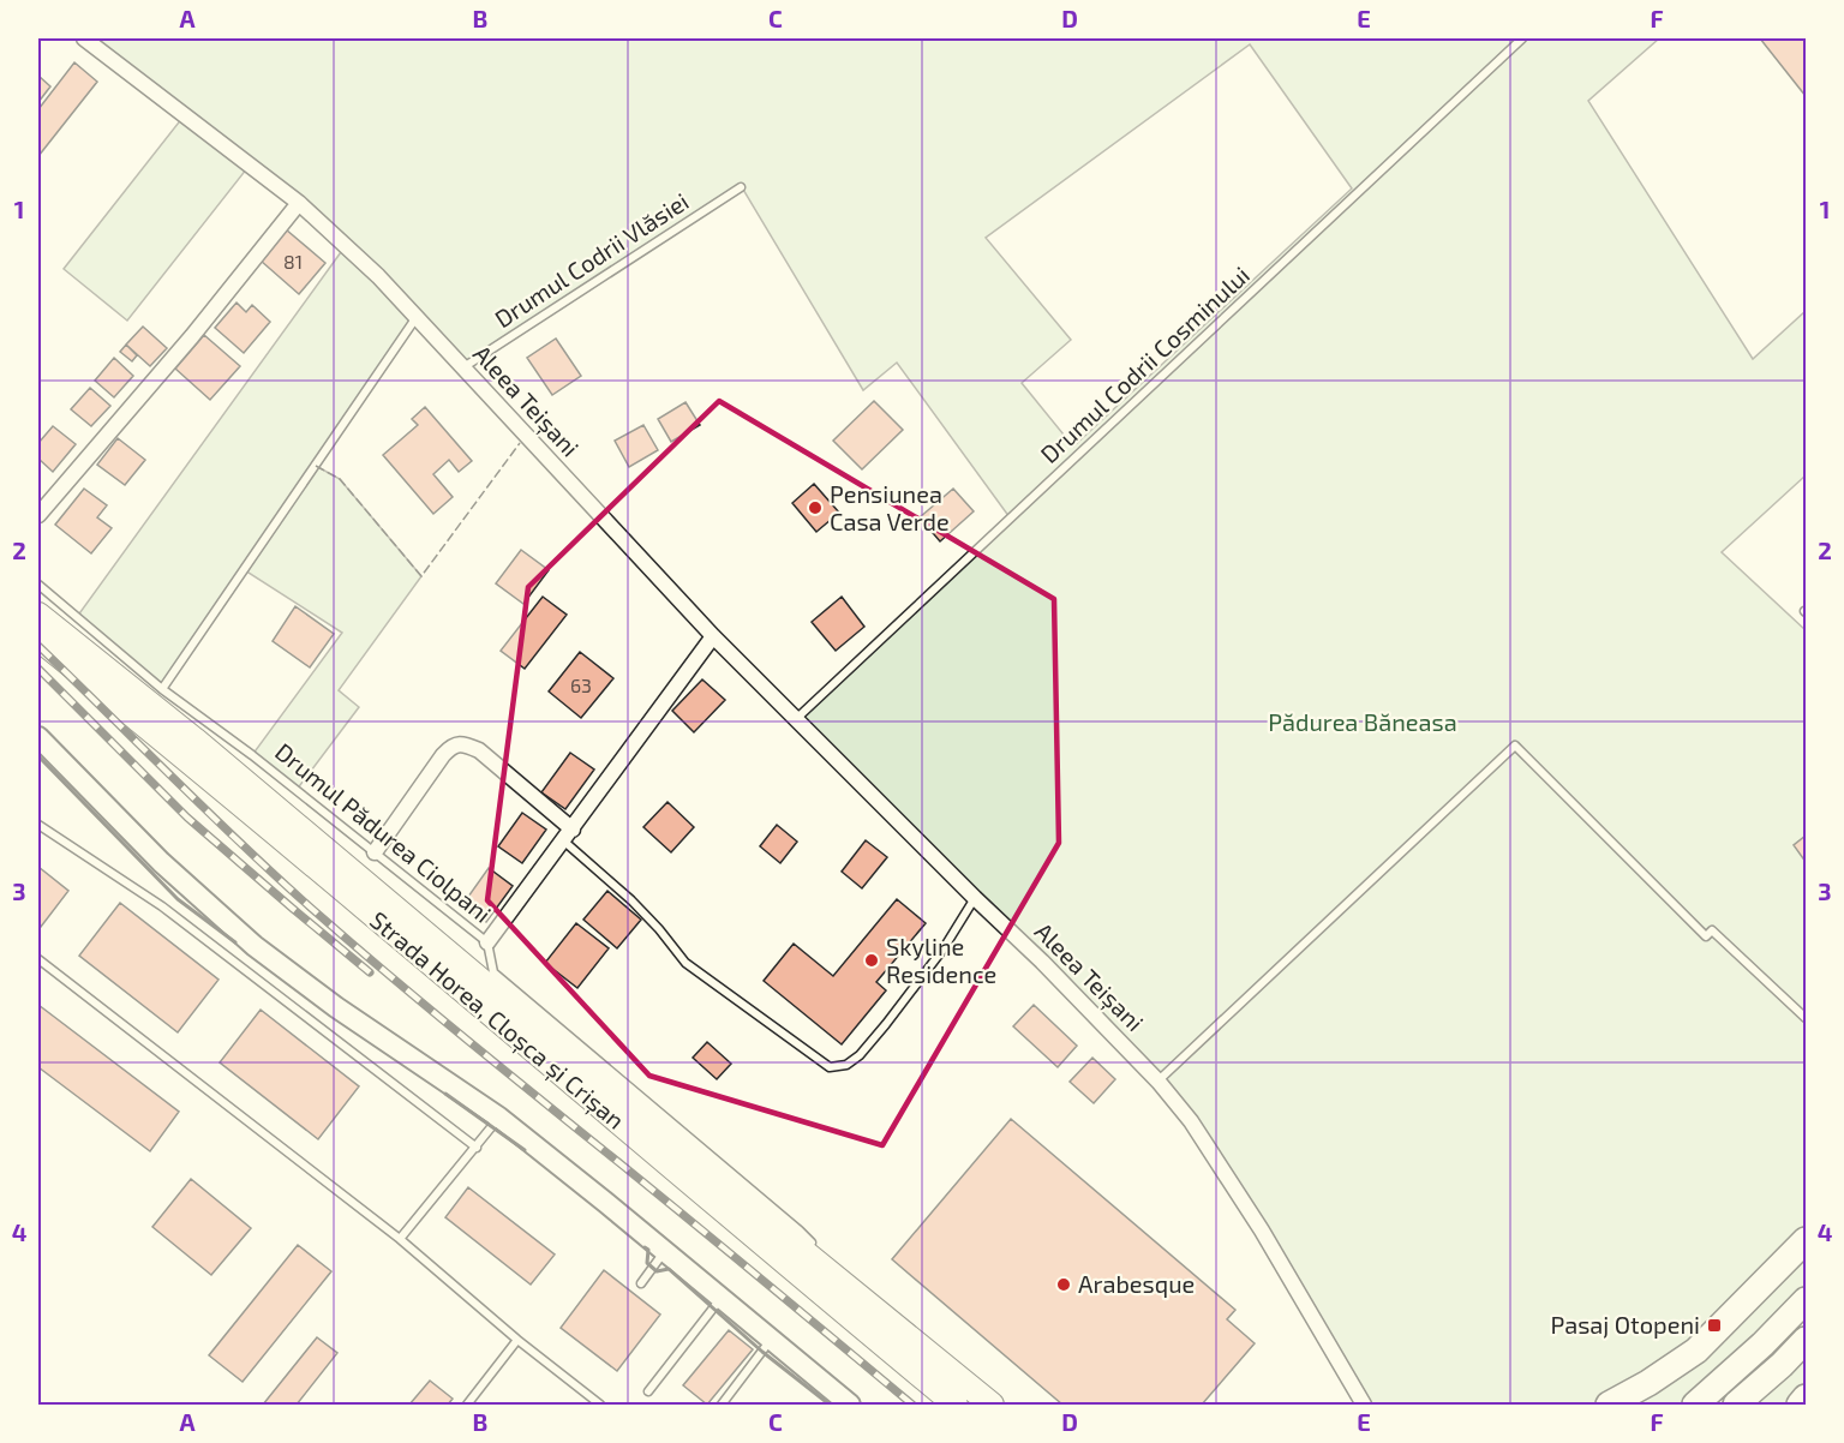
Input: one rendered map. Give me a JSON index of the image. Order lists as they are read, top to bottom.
{
  "streets": {
    "main road": ["Strada Horea, Cloșca și Crișan"],
    "street": ["Aleea Teișani"],
    "lane": ["Drumul Codrii Vlăsiei", "Drumul Codrii Cosminului", "Drumul Pădurea Ciolpani"]
  },
  "crossings": [
    ["Drumul Codrii Vlăsiei", "Aleea Teișani"],
    ["Drumul Codrii Cosminului", "Aleea Teișani"],
    ["Drumul Pădurea Ciolpani", "Strada Horea, Cloșca și Crișan"]
  ],
  "parks": ["Pădurea Băneasa"],
  "places": {
    "other": ["Pensiunea Casa Verde", "Skyline Residence", "Arabesque"],
    "transit": ["Pasaj Otopeni"]
  },
  "house_numbers": ["81", "63"],
  "grid": {
    "columns": [
      "A",
      "B",
      "C",
      "D",
      "E",
      "F"
    ],
    "rows": [
      "1",
      "2",
      "3",
      "4"
    ]
  }
}
